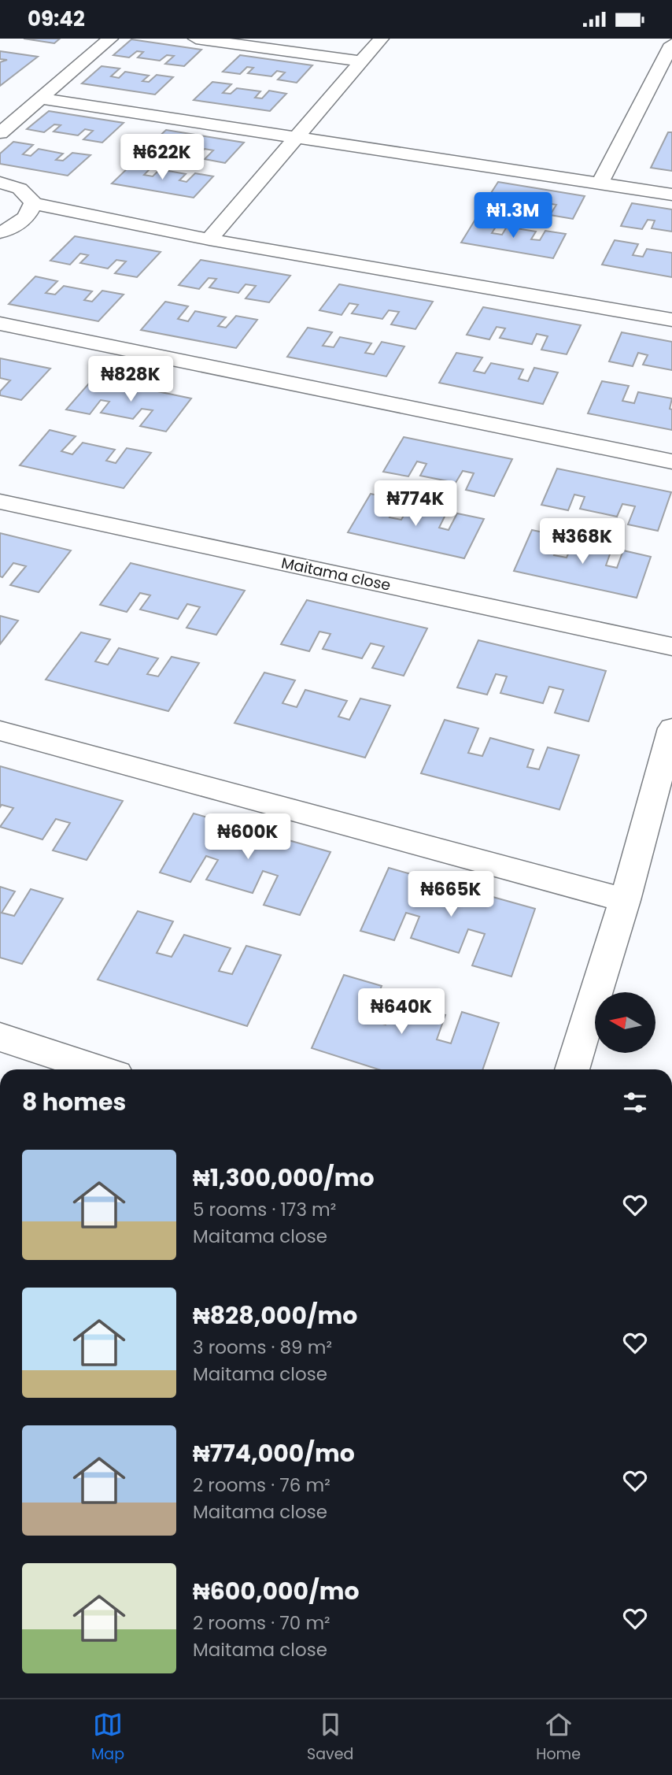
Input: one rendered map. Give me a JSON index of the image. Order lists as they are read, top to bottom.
{
  "streets": {
    "street": ["Maitama close"]
  },
  "north": "left",
  "page": {
    "status": "09:42",
    "price": [
      "₦622K",
      "₦1.3M",
      "₦828K",
      "₦774K",
      "₦368K",
      "₦600K",
      "₦665K",
      "₦640K"
    ],
    "heading": "8 homes",
    "list": [
      {
        "name": "₦1,300,000/mo",
        "note": "5 rooms · 173 m² · Maitama close"
      },
      {
        "name": "₦828,000/mo",
        "note": "3 rooms · 89 m² · Maitama close"
      },
      {
        "name": "₦774,000/mo",
        "note": "2 rooms · 76 m² · Maitama close"
      },
      {
        "name": "₦600,000/mo",
        "note": "2 rooms · 70 m² · Maitama close"
      }
    ],
    "tabs": ["Map", "Saved", "Home"]
  }
}
